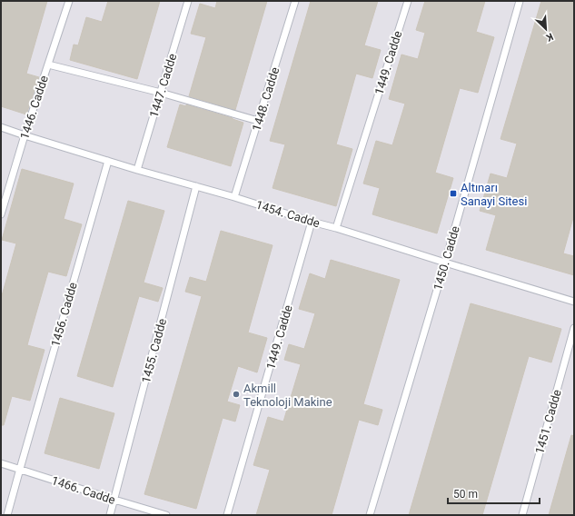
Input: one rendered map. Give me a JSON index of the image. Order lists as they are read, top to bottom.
{
  "streets": {
    "lane": [
      "1449. Cadde",
      "1447. Cadde",
      "1448. Cadde",
      "1446. Cadde",
      "1454. Cadde",
      "1450. Cadde",
      "1456. Cadde",
      "1455. Cadde",
      "1451. Cadde",
      "1466. Cadde"
    ]
  },
  "crossings": [
    ["1449. Cadde", "1454. Cadde"],
    ["1447. Cadde", "1454. Cadde"],
    ["1448. Cadde", "1454. Cadde"],
    ["1446. Cadde", "1454. Cadde"],
    ["1454. Cadde", "1450. Cadde"],
    ["1454. Cadde", "1456. Cadde"],
    ["1454. Cadde", "1455. Cadde"],
    ["1456. Cadde", "1466. Cadde"],
    ["1455. Cadde", "1466. Cadde"]
  ],
  "places": {
    "transit": ["Altınarı Sanayi Sitesi"],
    "other": ["Akmill Teknoloji Makine"]
  },
  "scale_bar": "50 m",
  "north": "bottom right"
}
